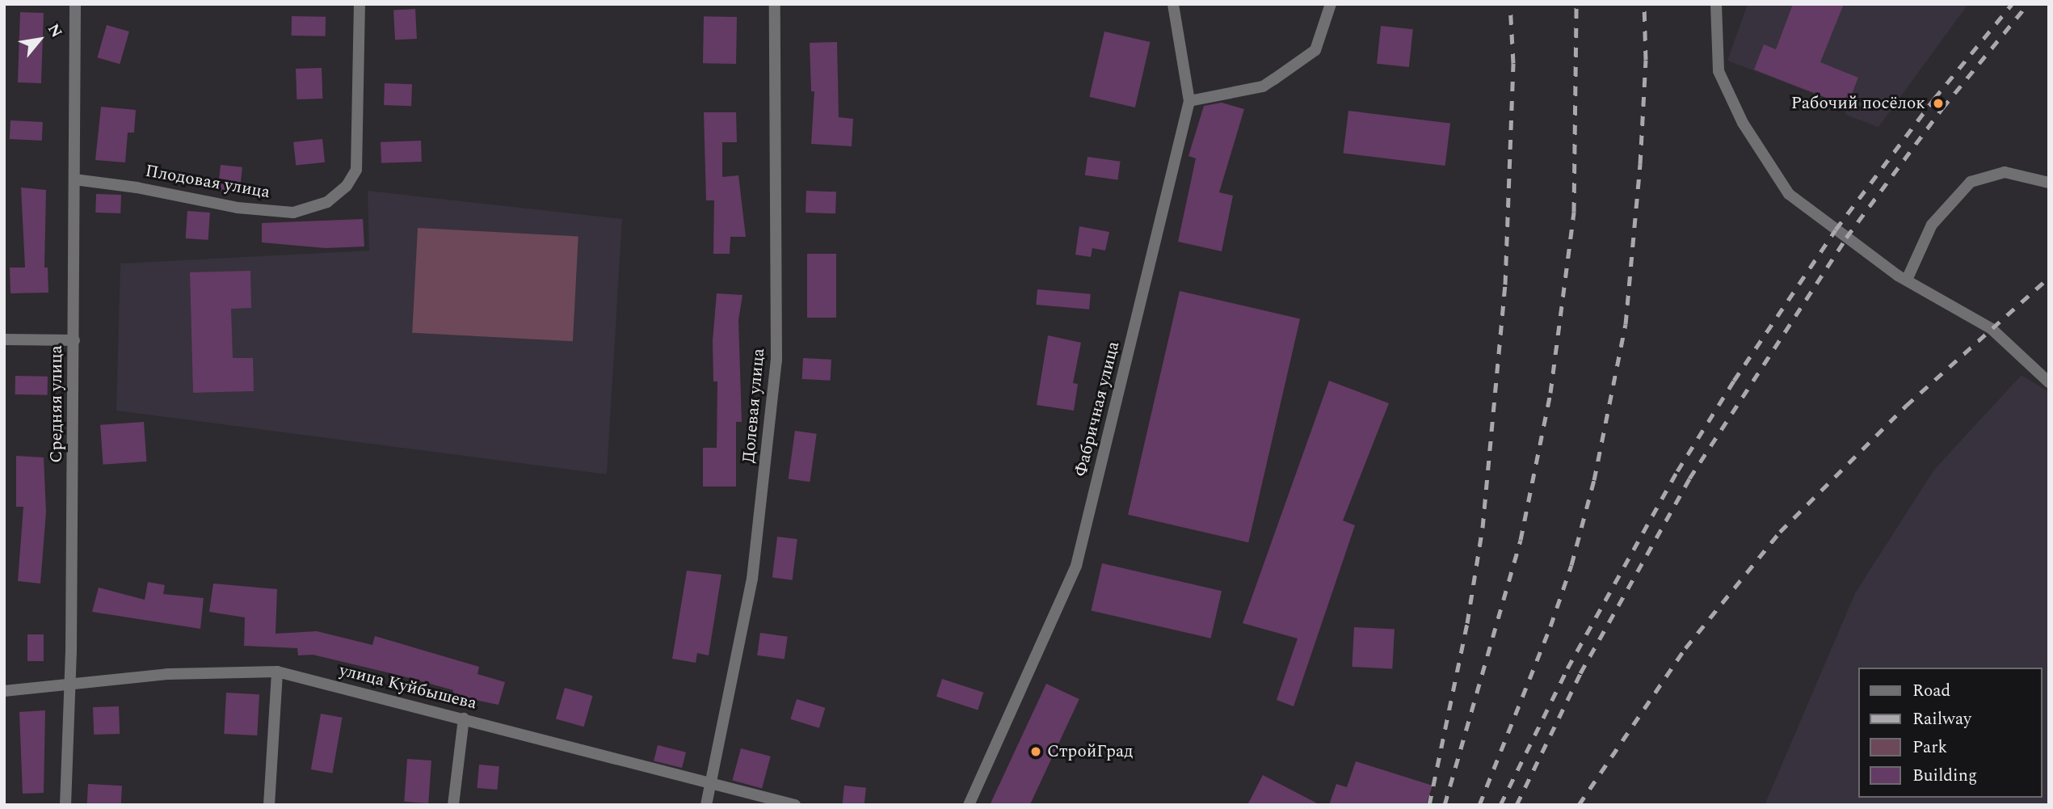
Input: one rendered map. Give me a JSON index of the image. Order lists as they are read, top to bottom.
{
  "streets": {
    "street": [
      "Плодовая улица",
      "Средняя улица",
      "Долевая улица",
      "Фабричная улица",
      "улица Куйбышева"
    ]
  },
  "crossings": [
    ["Плодовая улица", "Средняя улица"],
    ["Средняя улица", "улица Куйбышева"],
    ["Долевая улица", "улица Куйбышева"]
  ],
  "places": ["Рабочий посёлок", "СтройГрад"],
  "legend": [
    "Road",
    "Railway",
    "Park",
    "Building"
  ],
  "north": "top right"
}
